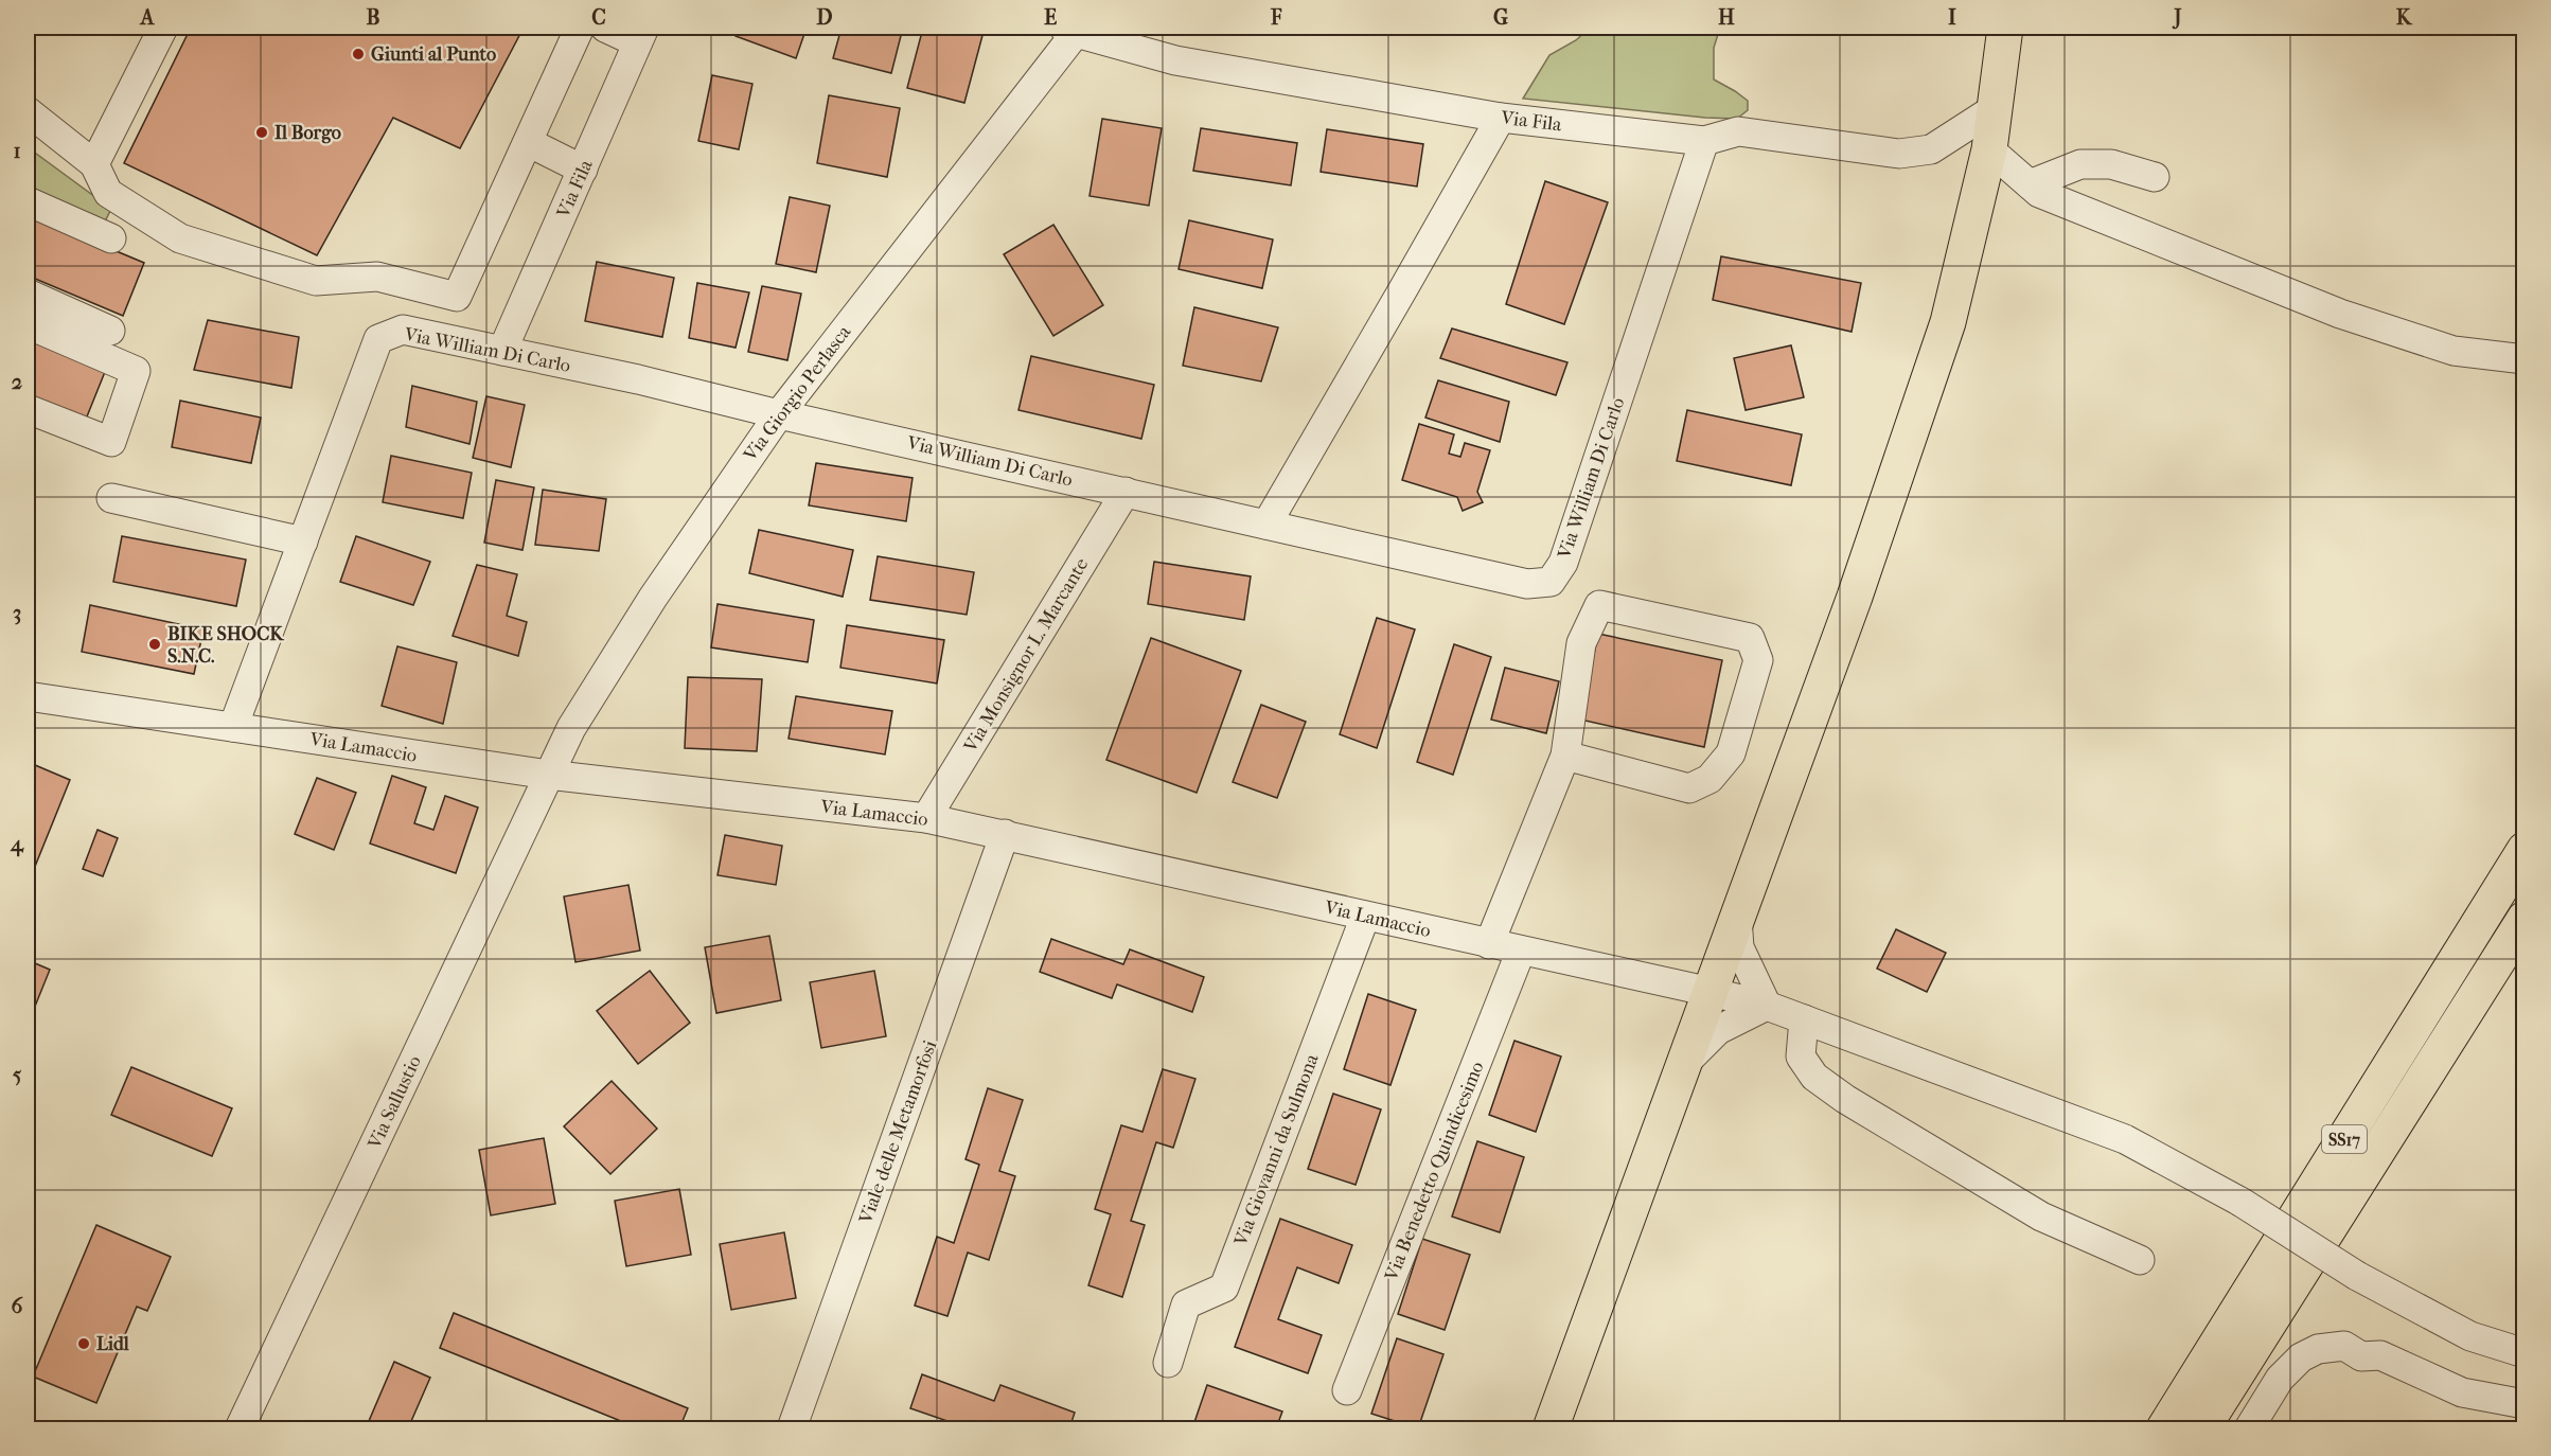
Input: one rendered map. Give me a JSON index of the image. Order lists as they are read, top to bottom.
{
  "streets": {
    "main road": ["SS17"],
    "street": [
      "Via Fila",
      "Via William Di Carlo",
      "Via Giorgio Perlasca",
      "Via Monsignor L. Marcante",
      "Via Lamaccio",
      "Via Sallustio",
      "Viale delle Metamorfosi",
      "Via Giovanni da Sulmona",
      "Via Benedetto Quindicesimo"
    ]
  },
  "crossings": [
    ["Via Fila", "Via William Di Carlo"],
    ["Via Fila", "Via Giorgio Perlasca"],
    ["Via William Di Carlo", "Via Giorgio Perlasca"],
    ["Via William Di Carlo", "Via Monsignor L. Marcante"],
    ["Via William Di Carlo", "Via Lamaccio"],
    ["Via Giorgio Perlasca", "Via Lamaccio"],
    ["Via Giorgio Perlasca", "Via Sallustio"],
    ["Via Monsignor L. Marcante", "Via Lamaccio"],
    ["Via Lamaccio", "Via Sallustio"],
    ["Via Lamaccio", "Viale delle Metamorfosi"],
    ["Via Lamaccio", "Via Giovanni da Sulmona"],
    ["Via Lamaccio", "Via Benedetto Quindicesimo"]
  ],
  "places": [
    "Giunti al Punto",
    "Il Borgo",
    "BIKE SHOCK S.N.C.",
    "Lidl"
  ],
  "grid": {
    "columns": [
      "A",
      "B",
      "C",
      "D",
      "E",
      "F",
      "G",
      "H",
      "I",
      "J",
      "K"
    ],
    "rows": [
      "1",
      "2",
      "3",
      "4",
      "5",
      "6"
    ]
  }
}
